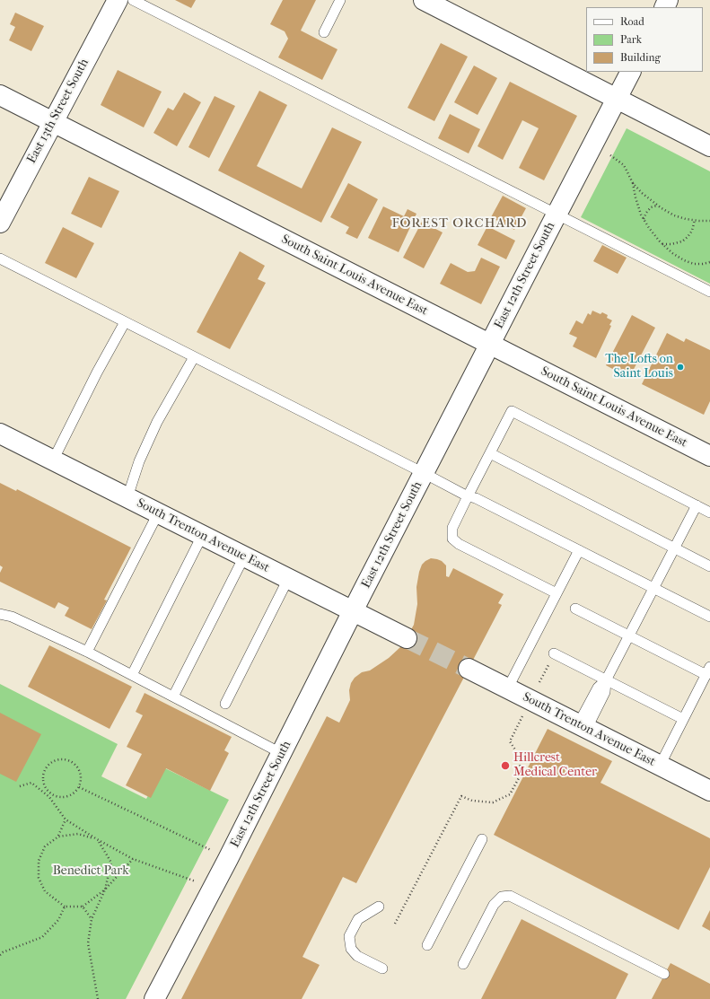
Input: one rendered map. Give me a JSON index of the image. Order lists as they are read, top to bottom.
{
  "streets": {
    "street": [
      "East 13th Street South",
      "South Saint Louis Avenue East",
      "East 12th Street South",
      "South Trenton Avenue East"
    ]
  },
  "crossings": [
    ["East 13th Street South", "South Saint Louis Avenue East"],
    ["South Saint Louis Avenue East", "East 12th Street South"],
    ["East 12th Street South", "South Trenton Avenue East"]
  ],
  "districts": ["FOREST ORCHARD"],
  "parks": ["Benedict Park"],
  "places": ["The Lofts on Saint Louis", "Hillcrest Medical Center"],
  "legend": ["Road", "Park", "Building"]
}
